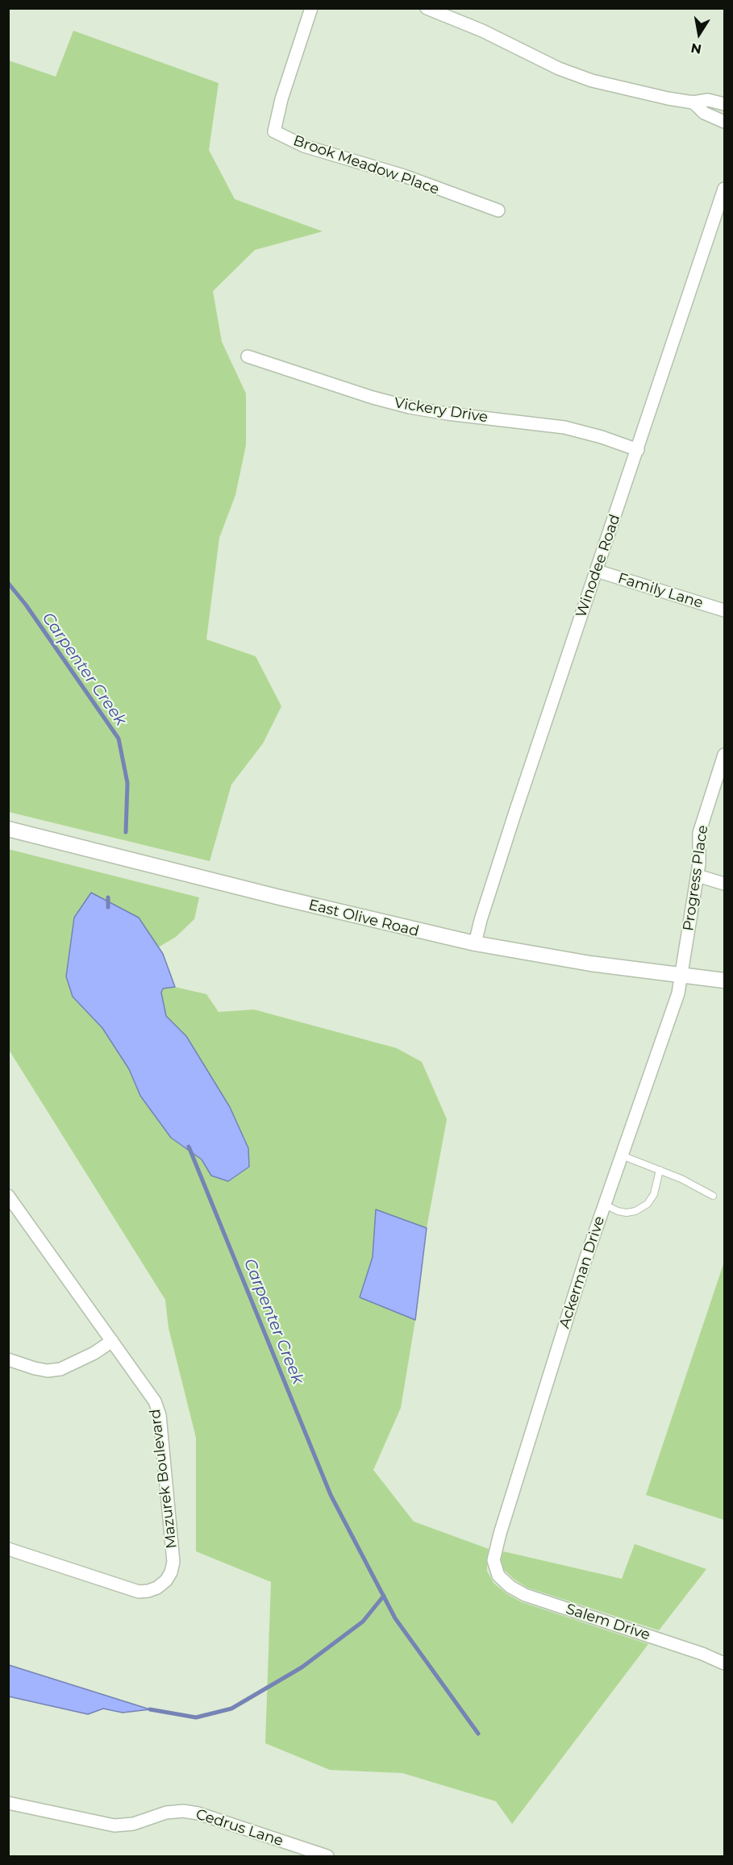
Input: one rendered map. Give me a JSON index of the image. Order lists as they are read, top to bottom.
{
  "streets": {
    "street": [
      "Brook Meadow Place",
      "Vickery Drive",
      "Winodee Road",
      "Family Lane",
      "Progress Place",
      "East Olive Road",
      "Ackerman Drive",
      "Mazurek Boulevard",
      "Salem Drive",
      "Cedrus Lane"
    ]
  },
  "crossings": [
    ["Vickery Drive", "Winodee Road"],
    ["Winodee Road", "Family Lane"],
    ["Winodee Road", "East Olive Road"],
    ["Progress Place", "East Olive Road"],
    ["Progress Place", "Ackerman Drive"],
    ["East Olive Road", "Ackerman Drive"],
    ["Ackerman Drive", "Salem Drive"]
  ],
  "water": ["Carpenter Creek"],
  "north": "bottom"
}
